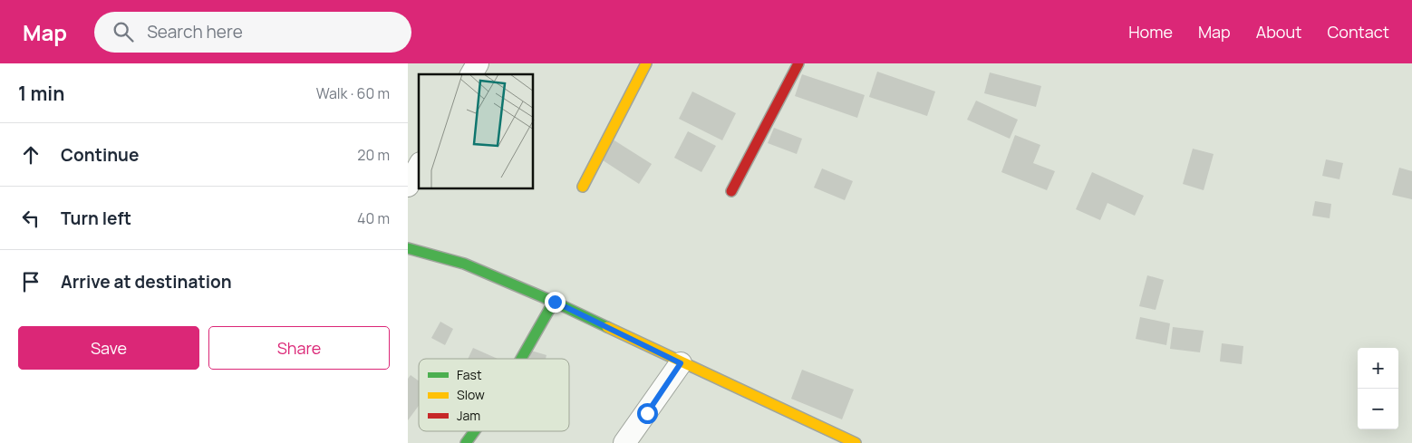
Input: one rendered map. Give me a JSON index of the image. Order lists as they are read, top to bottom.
{
  "legend": ["Fast", "Slow", "Jam"],
  "page": {
    "header": "Map",
    "search": "Search here",
    "nav": [
      "Home",
      "Map",
      "About",
      "Contact"
    ],
    "heading": ["1 min", "Walk · 60 m"],
    "list": [
      ["Continue", "20 m"],
      ["Turn left", "40 m"],
      "Arrive at destination"
    ],
    "buttons": ["Save", "Share"],
    "map_buttons": ["+", "−"]
  }
}
